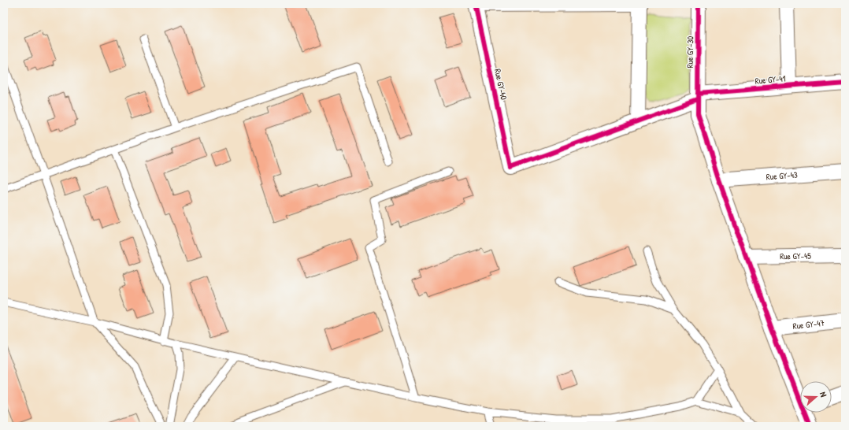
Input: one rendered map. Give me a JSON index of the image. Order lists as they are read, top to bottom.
{
  "streets": {
    "street": [
      "Rue GY-30",
      "Rue GY-41",
      "Rue GY-40",
      "Rue GY-43",
      "Rue GY-45",
      "Rue GY-47"
    ]
  },
  "crossings": [
    ["Rue GY-30", "Rue GY-41"],
    ["Rue GY-30", "Rue GY-43"],
    ["Rue GY-30", "Rue GY-45"],
    ["Rue GY-30", "Rue GY-47"],
    ["Rue GY-41", "Rue GY-40"]
  ],
  "north": "right"
}
